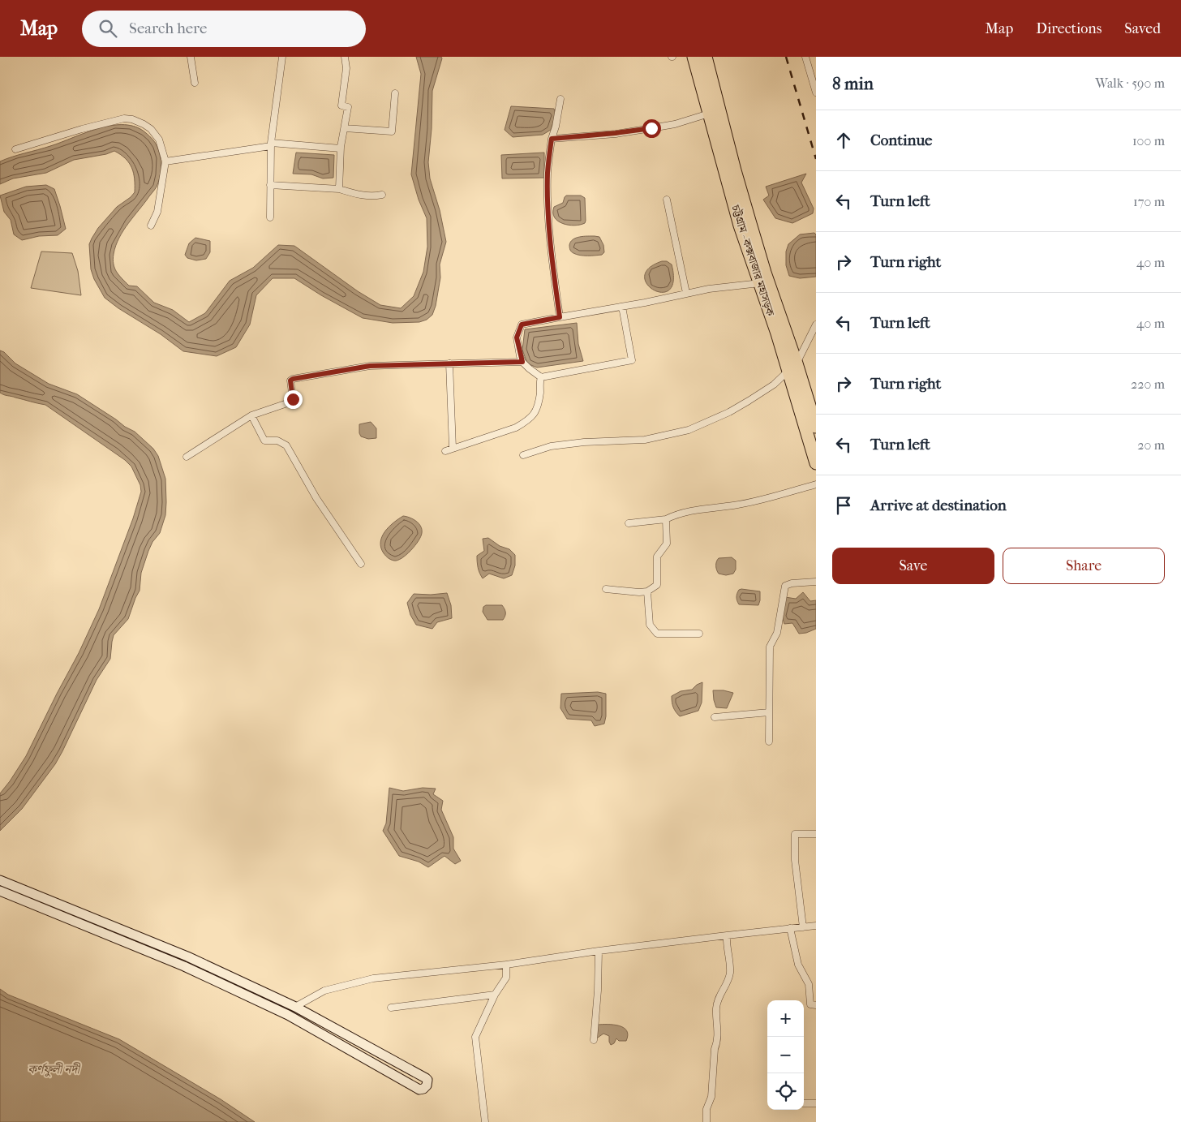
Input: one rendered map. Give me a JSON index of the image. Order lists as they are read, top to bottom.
{
  "streets": {
    "highway": ["চট্টগ্রাম - কক্সবাজার মহাসড়ক"]
  },
  "water": ["কর্ণফুলী নদী"],
  "page": {
    "header": "Map",
    "search": "Search here",
    "nav": ["Map", "Directions", "Saved"],
    "heading": ["8 min", "Walk · 590 m"],
    "list": [
      ["Continue", "100 m"],
      ["Turn left", "170 m"],
      ["Turn right", "40 m"],
      ["Turn left", "40 m"],
      ["Turn right", "220 m"],
      ["Turn left", "20 m"],
      "Arrive at destination"
    ],
    "buttons": ["Save", "Share"],
    "map_buttons": ["+", "−"]
  }
}
